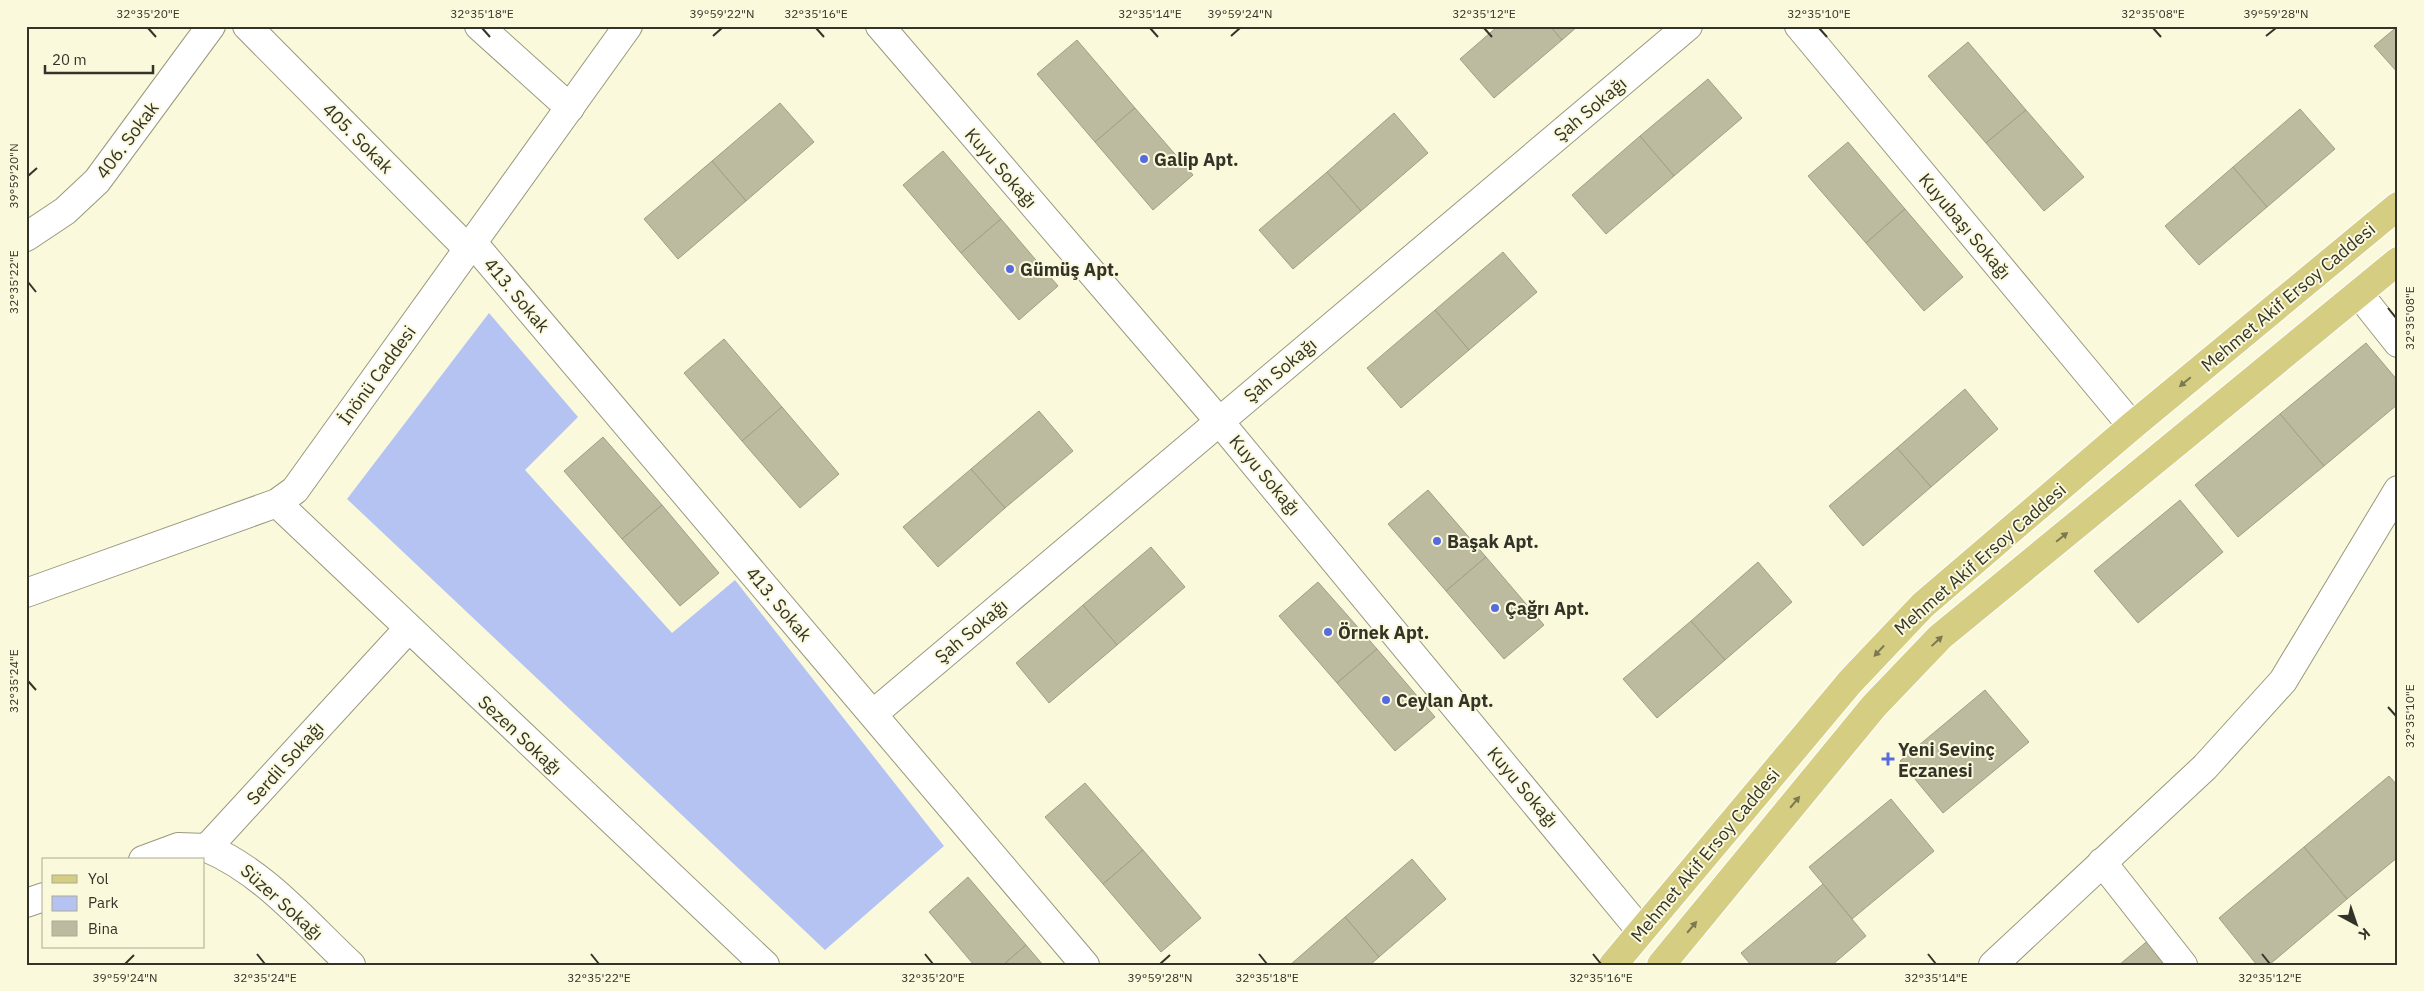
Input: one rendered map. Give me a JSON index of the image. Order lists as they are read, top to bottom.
{
  "streets": {
    "main road": ["Mehmet Akif Ersoy Caddesi"],
    "street": [
      "Şah Sokağı",
      "405. Sokak",
      "406. Sokak",
      "Kuyu Sokağı",
      "Kuyubaşı Sokağı",
      "413. Sokak",
      "İnönü Caddesi",
      "Sezen Sokağı",
      "Serdil Sokağı",
      "Süzer Sokağı"
    ]
  },
  "crossings": [
    ["Şah Sokağı", "Kuyu Sokağı"],
    ["Şah Sokağı", "413. Sokak"],
    ["405. Sokak", "413. Sokak"],
    ["405. Sokak", "İnönü Caddesi"],
    ["Kuyu Sokağı", "Mehmet Akif Ersoy Caddesi"],
    ["Kuyubaşı Sokağı", "Mehmet Akif Ersoy Caddesi"],
    ["413. Sokak", "İnönü Caddesi"],
    ["İnönü Caddesi", "Sezen Sokağı"],
    ["Sezen Sokağı", "Serdil Sokağı"],
    ["Serdil Sokağı", "Süzer Sokağı"]
  ],
  "places": {
    "other": [
      "Galip Apt.",
      "Gümüş Apt.",
      "Başak Apt.",
      "Çağrı Apt.",
      "Örnek Apt.",
      "Ceylan Apt."
    ],
    "health": ["Yeni Sevinç Eczanesi"]
  },
  "legend": ["Yol", "Park", "Bina"],
  "scale_bar": "20 m",
  "north": "bottom right",
  "coordinates": [
    "32°35'20\"E",
    "32°35'18\"E",
    "39°59'22\"N",
    "32°35'16\"E",
    "32°35'14\"E",
    "39°59'24\"N",
    "32°35'12\"E",
    "32°35'10\"E",
    "32°35'08\"E",
    "39°59'28\"N",
    "39°59'20\"N",
    "32°35'22\"E",
    "32°35'24\"E"
  ]
}
